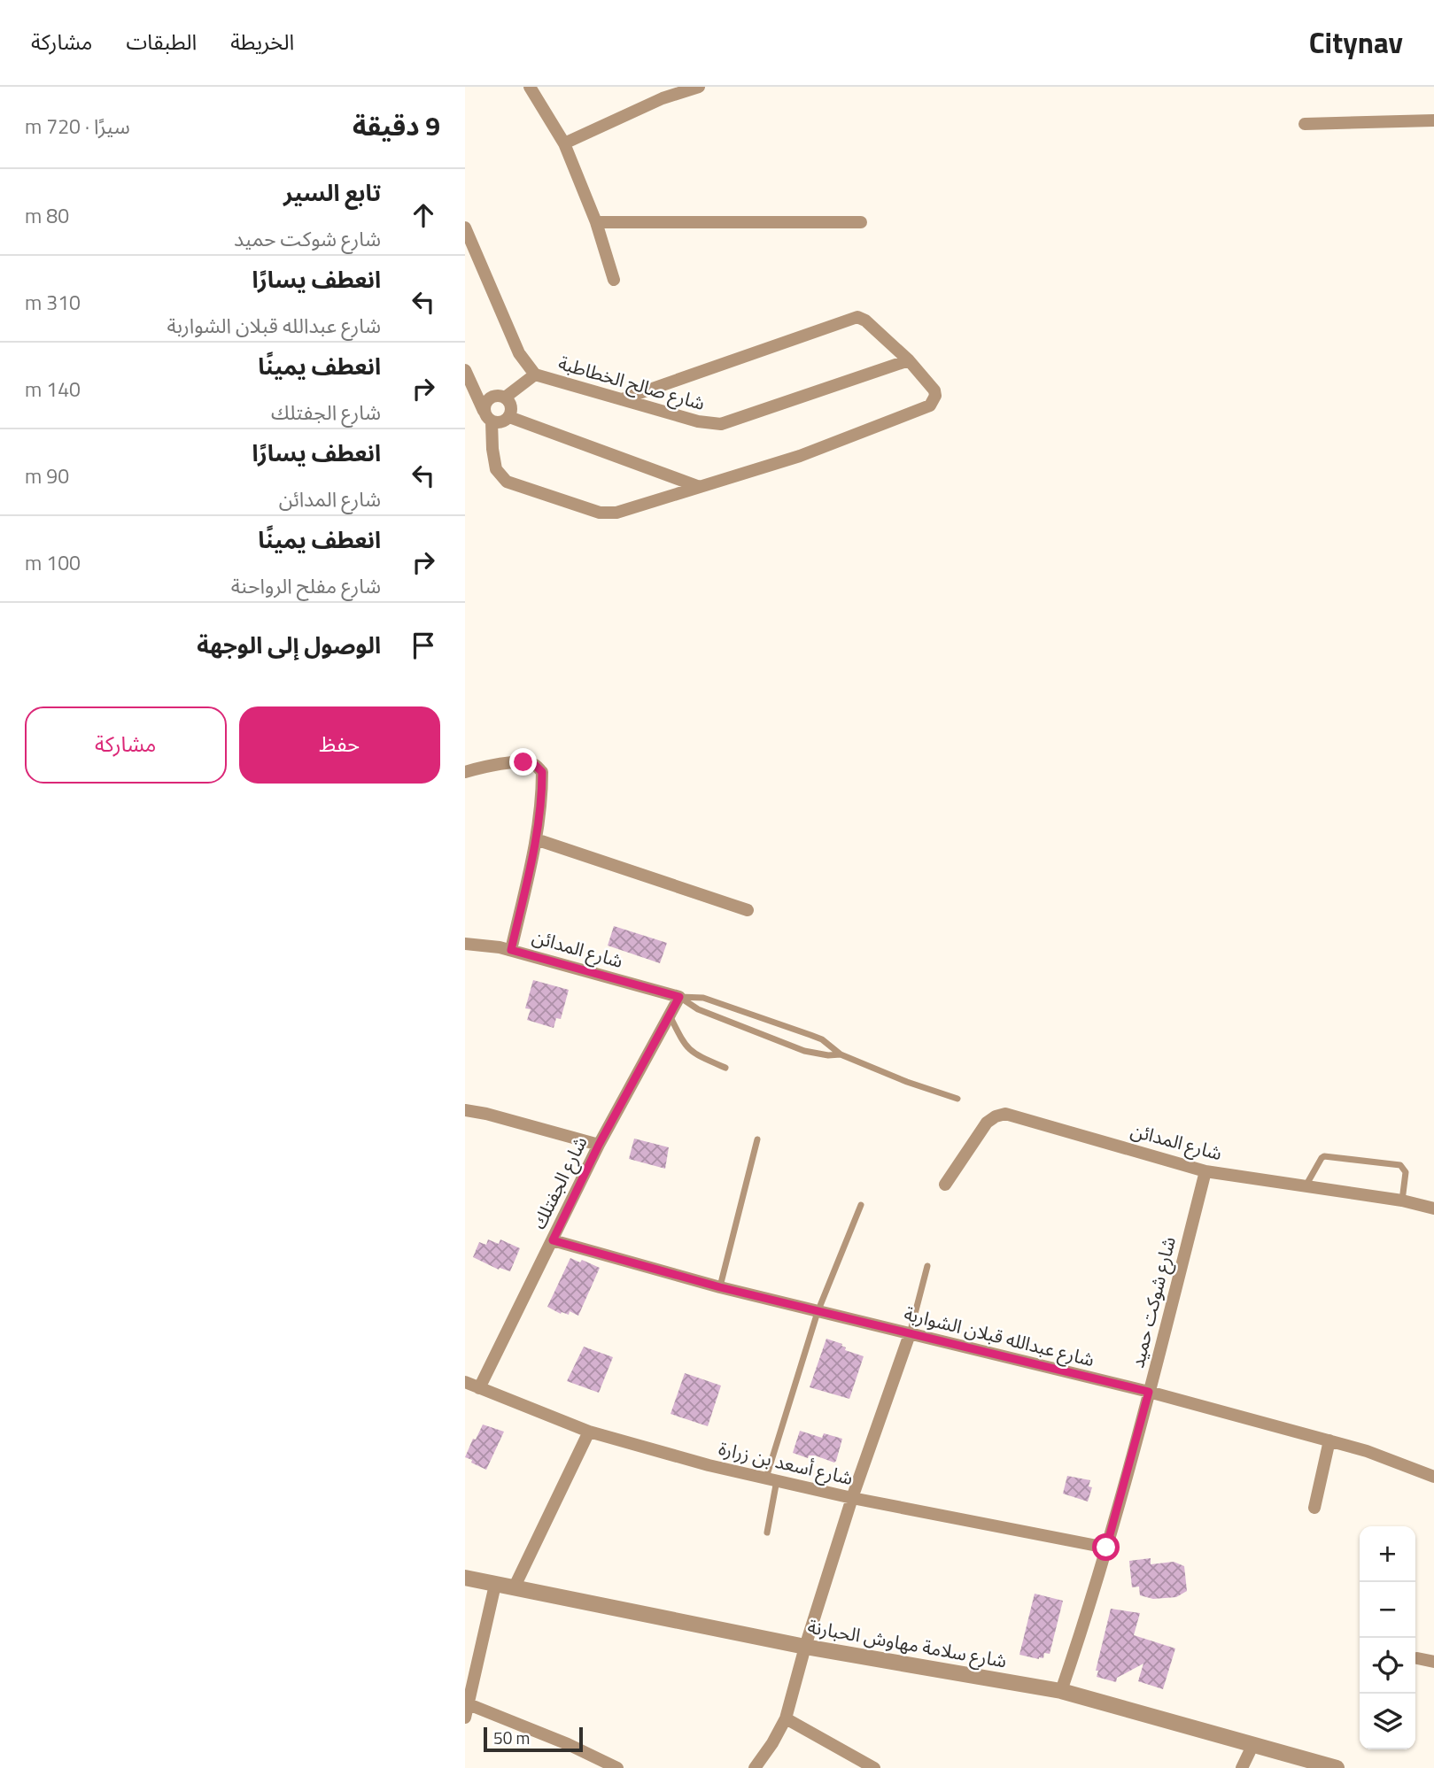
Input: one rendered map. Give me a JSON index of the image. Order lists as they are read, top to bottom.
{
  "streets": {
    "street": [
      "شارع صالح الخطاطبة",
      "شارع المدائن",
      "شارع الجفتلك",
      "شارع شوكت حميد",
      "شارع عبدالله قبلان الشواربة",
      "شارع أسعد بن زرارة",
      "شارع سلامة مهاوش الحبارنة"
    ]
  },
  "crossings": [
    ["شارع المدائن", "شارع الجفتلك"],
    ["شارع المدائن", "شارع شوكت حميد"],
    ["شارع الجفتلك", "شارع عبدالله قبلان الشواربة"],
    ["شارع الجفتلك", "شارع أسعد بن زرارة"],
    ["شارع شوكت حميد", "شارع عبدالله قبلان الشواربة"],
    ["شارع شوكت حميد", "شارع أسعد بن زرارة"],
    ["شارع شوكت حميد", "شارع سلامة مهاوش الحبارنة"]
  ],
  "scale_bar": "50 m",
  "page": {
    "header": "Citynav",
    "nav": ["الخريطة", "الطبقات", "مشاركة"],
    "heading": ["9 دقيقة", "سيرًا · 720 m"],
    "list": [
      ["تابع السير", "شارع شوكت حميد", "80 m"],
      ["انعطف يسارًا", "شارع عبدالله قبلان الشواربة", "310 m"],
      ["انعطف يمينًا", "شارع الجفتلك", "140 m"],
      ["انعطف يسارًا", "شارع المدائن", "90 m"],
      ["انعطف يمينًا", "شارع مفلح الرواحنة", "100 m"],
      "الوصول إلى الوجهة"
    ],
    "buttons": ["حفظ", "مشاركة"],
    "map_buttons": ["+", "−"],
    "scale": "50 m"
  }
}
